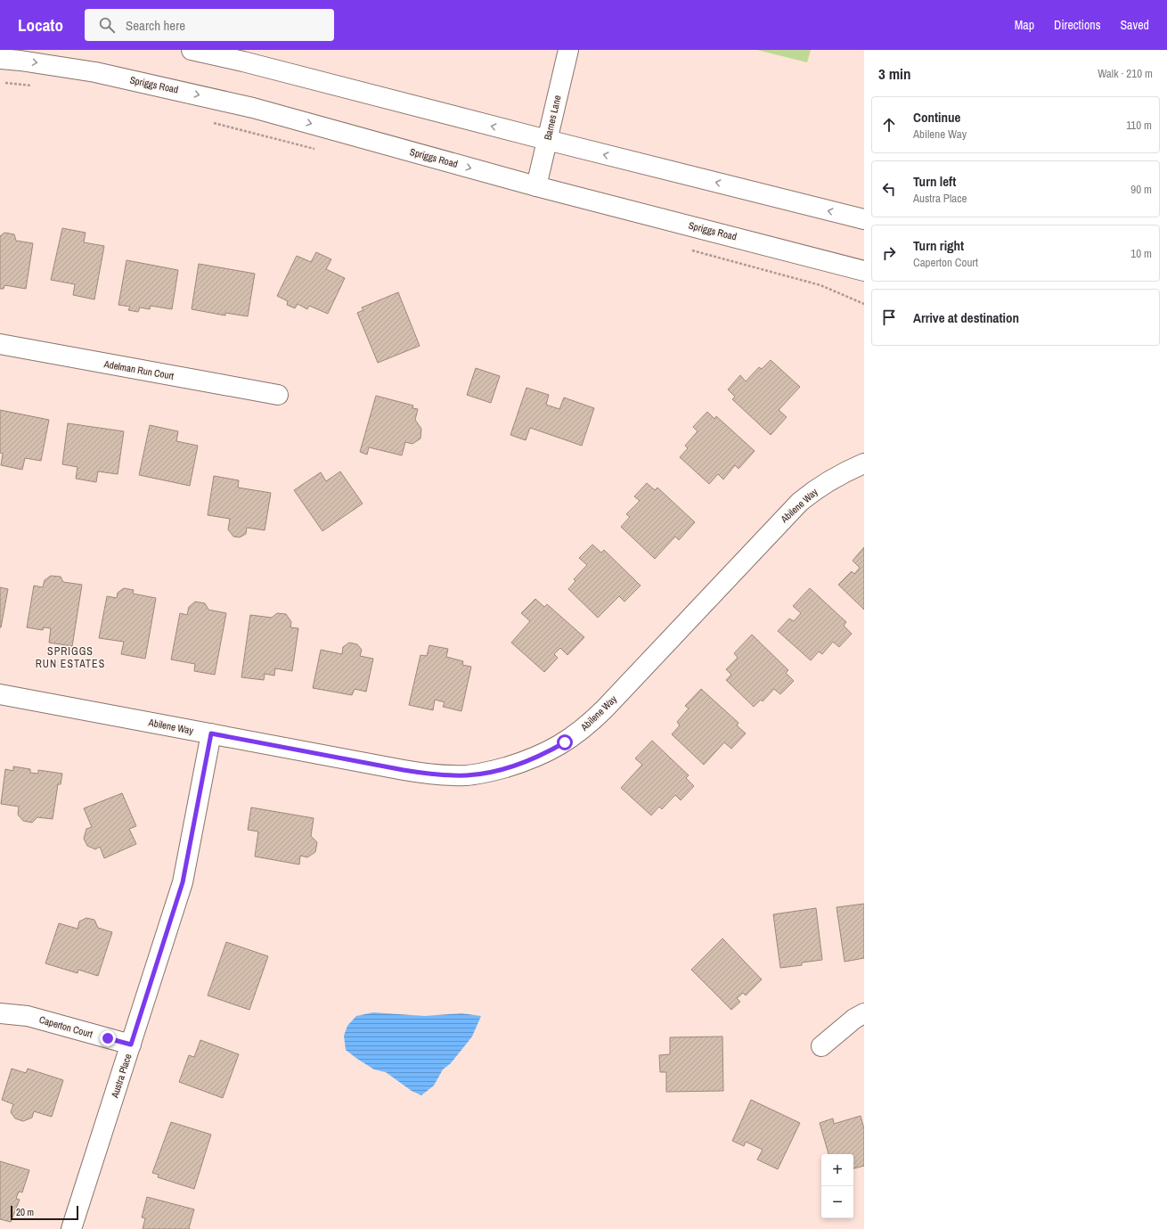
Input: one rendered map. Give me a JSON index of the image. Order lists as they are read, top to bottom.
{
  "streets": {
    "street": [
      "Spriggs Road",
      "Barnes Lane",
      "Adelman Run Court",
      "Abilene Way",
      "Caperton Court",
      "Austra Place"
    ]
  },
  "crossings": [
    ["Spriggs Road", "Barnes Lane"],
    ["Abilene Way", "Austra Place"],
    ["Caperton Court", "Austra Place"]
  ],
  "districts": ["SPRIGGS RUN ESTATES"],
  "scale_bar": "20 m",
  "page": {
    "header": "Locato",
    "search": "Search here",
    "nav": ["Map", "Directions", "Saved"],
    "heading": ["3 min", "Walk · 210 m"],
    "list": [
      ["Continue", "Abilene Way", "110 m"],
      ["Turn left", "Austra Place", "90 m"],
      ["Turn right", "Caperton Court", "10 m"],
      "Arrive at destination"
    ],
    "map_buttons": ["+", "−"],
    "scale": "20 m"
  }
}
